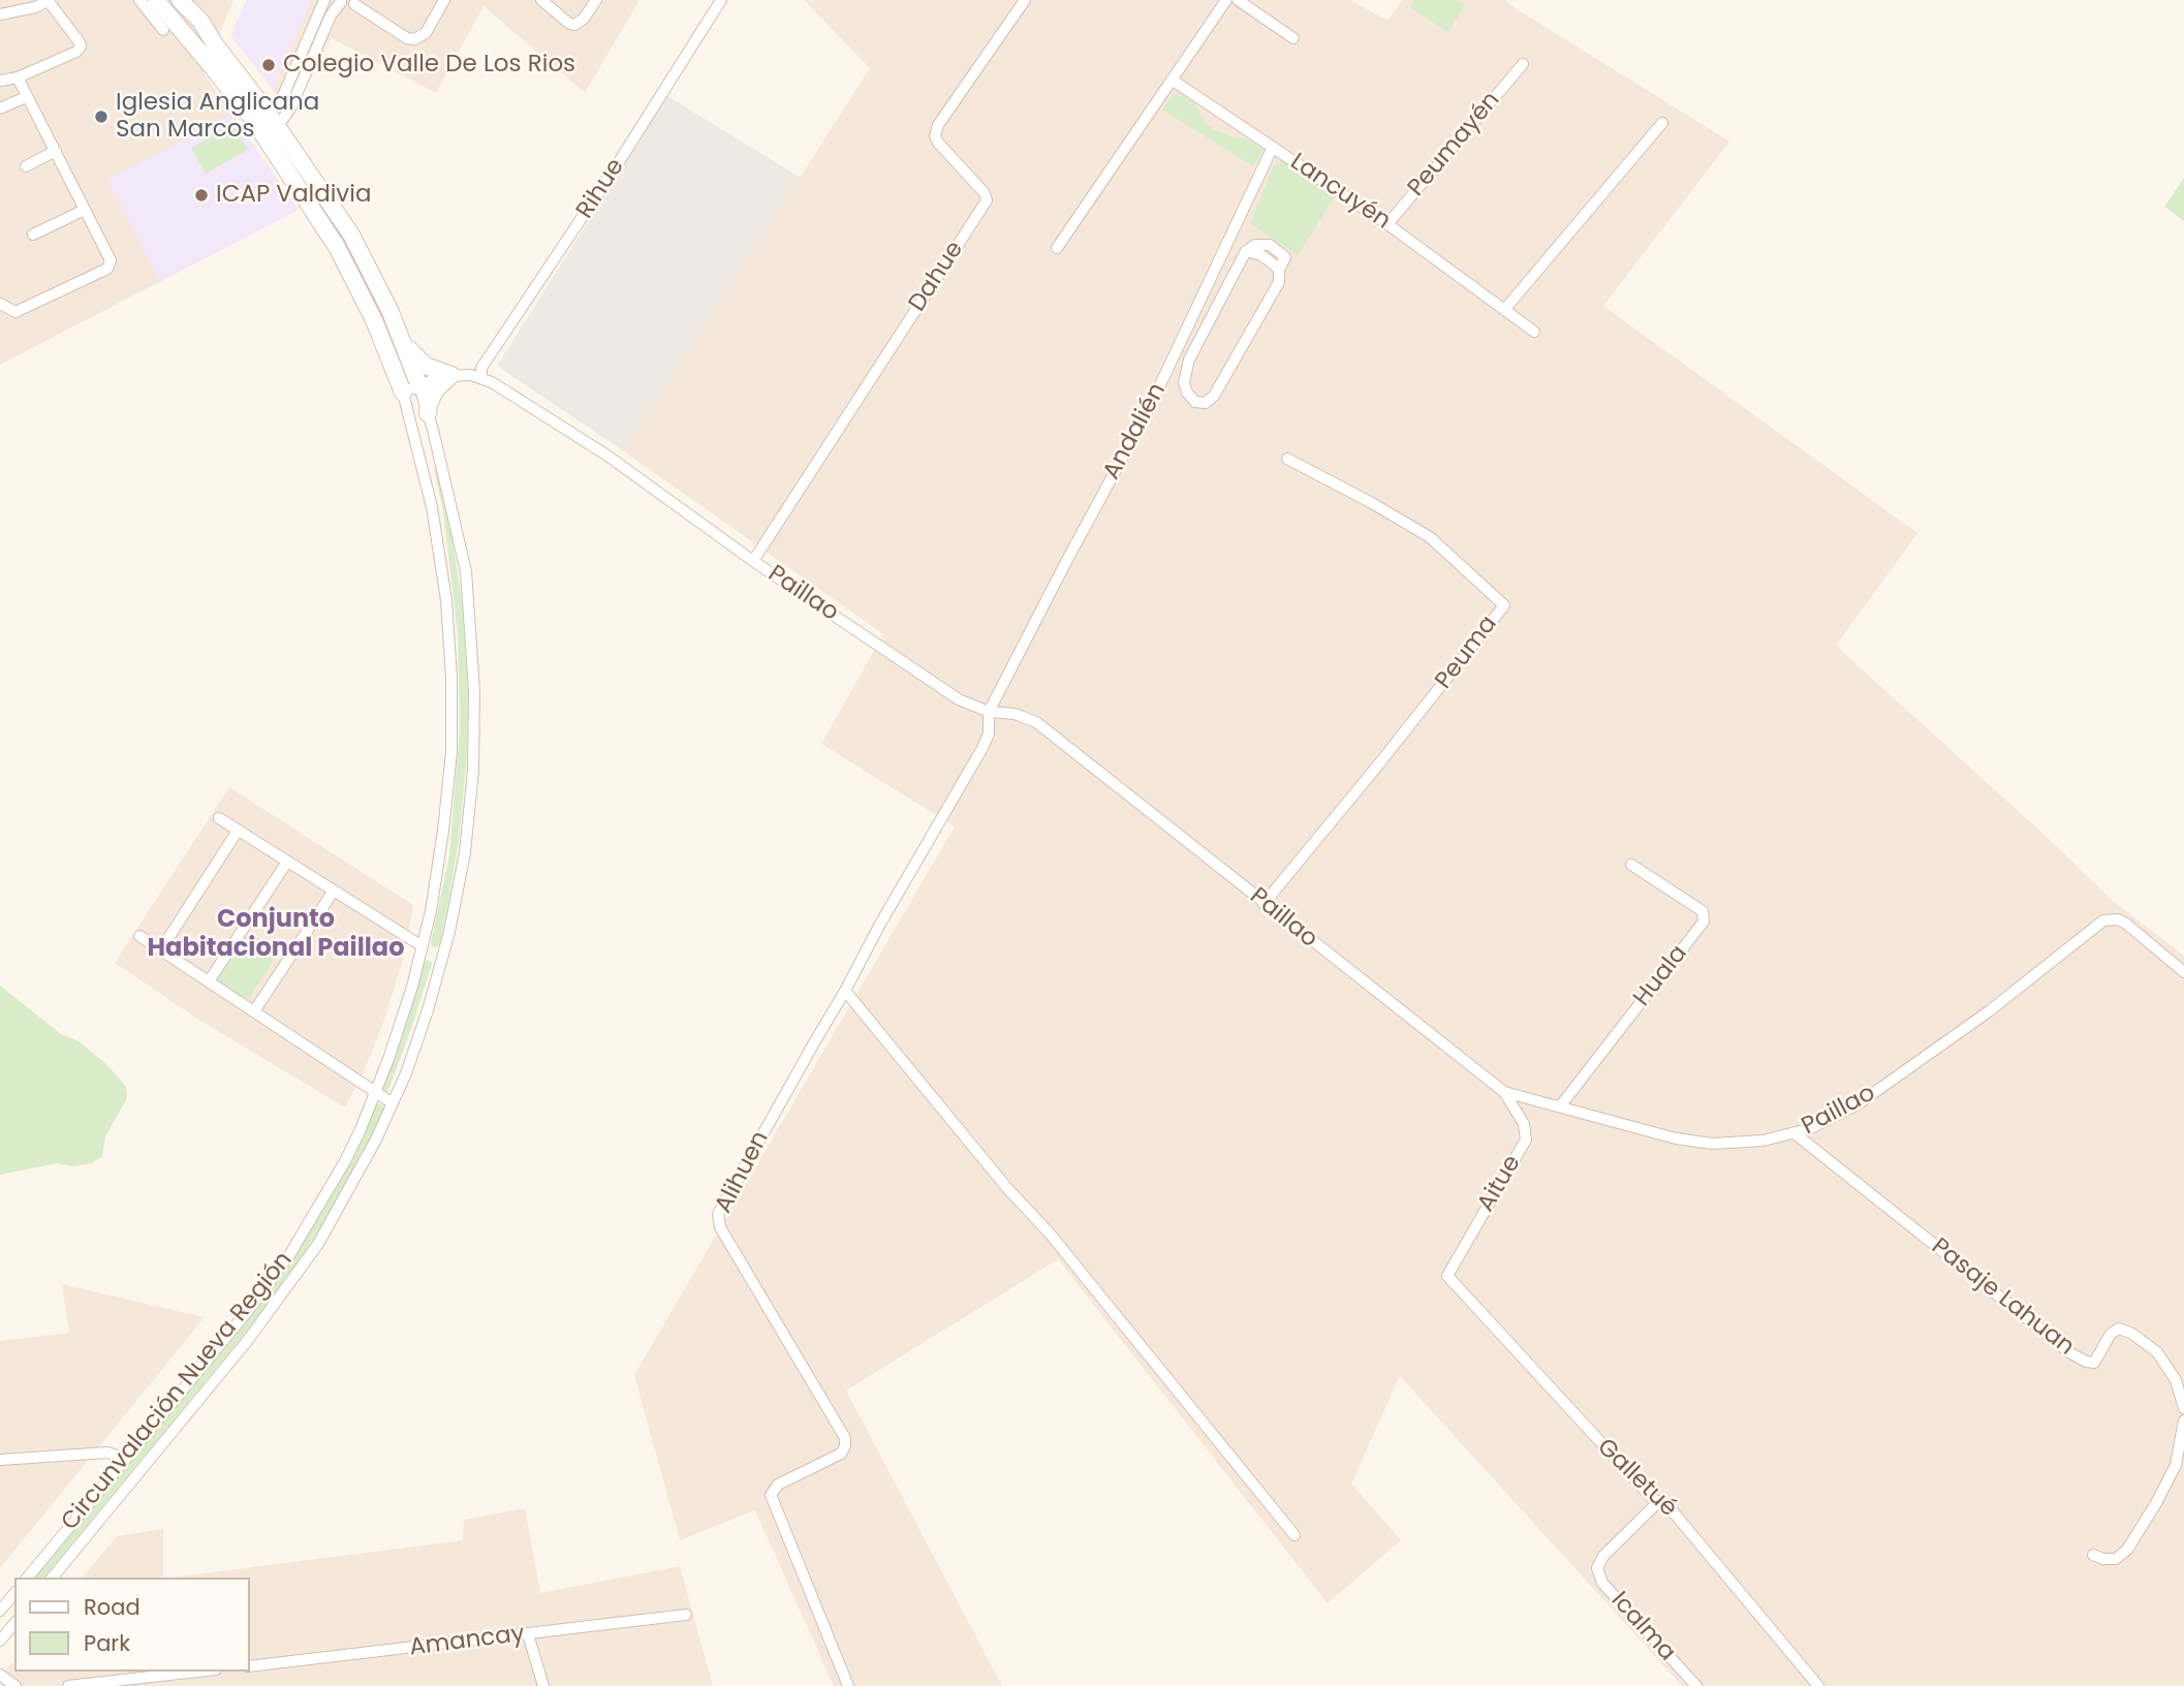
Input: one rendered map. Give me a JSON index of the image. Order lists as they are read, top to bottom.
{
  "streets": {
    "street": [
      "Peumayén",
      "Rihue",
      "Lancuyén",
      "Dahue",
      "Andalién",
      "Paillao",
      "Peuma",
      "Huala",
      "Alihuen",
      "Aitue",
      "Pasaje Lahuan",
      "Circunvalación Nueva Región",
      "Galletué",
      "Icalma",
      "Amancay"
    ]
  },
  "crossings": [
    ["Peumayén", "Lancuyén"],
    ["Rihue", "Paillao"],
    ["Lancuyén", "Andalién"],
    ["Dahue", "Paillao"],
    ["Andalién", "Paillao"],
    ["Andalién", "Alihuen"],
    ["Paillao", "Peuma"],
    ["Paillao", "Huala"],
    ["Paillao", "Alihuen"],
    ["Paillao", "Aitue"],
    ["Paillao", "Pasaje Lahuan"],
    ["Paillao", "Circunvalación Nueva Región"],
    ["Aitue", "Galletué"],
    ["Galletué", "Icalma"]
  ],
  "districts": ["Conjunto Habitacional Paillao"],
  "places": ["Colegio Valle De Los Rios", "Iglesia Anglicana San Marcos", "ICAP Valdivia"],
  "legend": ["Road", "Park"]
}
